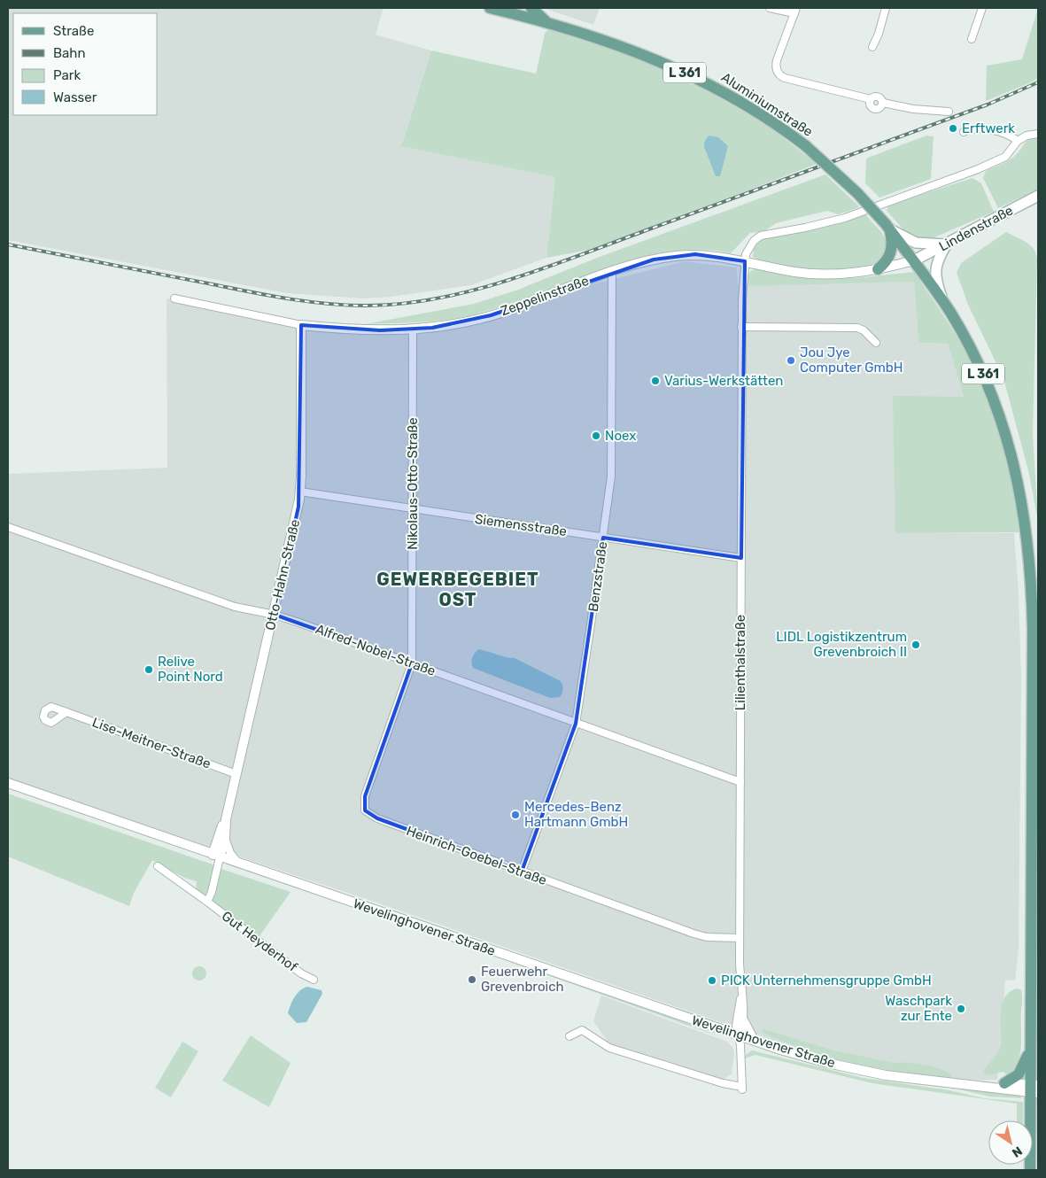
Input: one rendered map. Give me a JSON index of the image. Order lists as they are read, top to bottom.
{
  "streets": {
    "main road": ["L 361", "Aluminiumstraße", "Lindenstraße"],
    "street": [
      "Zeppelinstraße",
      "Nikolaus-Otto-Straße",
      "Siemensstraße",
      "Otto-Hahn-Straße",
      "Benzstraße",
      "Alfred-Nobel-Straße",
      "Lilienthalstraße",
      "Lise-Meitner-Straße",
      "Heinrich-Goebel-Straße",
      "Wevelinghovener Straße",
      "Gut Heyderhof"
    ]
  },
  "crossings": [
    ["L 361", "Aluminiumstraße"],
    ["L 361", "Lindenstraße"],
    ["L 361", "Zeppelinstraße"],
    ["L 361", "Wevelinghovener Straße"],
    ["Aluminiumstraße", "Lindenstraße"],
    ["Aluminiumstraße", "Zeppelinstraße"],
    ["Lindenstraße", "Zeppelinstraße"],
    ["Zeppelinstraße", "Nikolaus-Otto-Straße"],
    ["Zeppelinstraße", "Otto-Hahn-Straße"],
    ["Zeppelinstraße", "Benzstraße"],
    ["Zeppelinstraße", "Lilienthalstraße"],
    ["Nikolaus-Otto-Straße", "Siemensstraße"],
    ["Nikolaus-Otto-Straße", "Alfred-Nobel-Straße"],
    ["Nikolaus-Otto-Straße", "Heinrich-Goebel-Straße"],
    ["Siemensstraße", "Otto-Hahn-Straße"],
    ["Siemensstraße", "Benzstraße"],
    ["Siemensstraße", "Lilienthalstraße"],
    ["Otto-Hahn-Straße", "Alfred-Nobel-Straße"],
    ["Otto-Hahn-Straße", "Lise-Meitner-Straße"],
    ["Otto-Hahn-Straße", "Wevelinghovener Straße"],
    ["Benzstraße", "Alfred-Nobel-Straße"],
    ["Benzstraße", "Heinrich-Goebel-Straße"],
    ["Alfred-Nobel-Straße", "Lilienthalstraße"],
    ["Alfred-Nobel-Straße", "Heinrich-Goebel-Straße"],
    ["Lilienthalstraße", "Heinrich-Goebel-Straße"],
    ["Lilienthalstraße", "Wevelinghovener Straße"]
  ],
  "districts": ["GEWERBEGEBIET OST"],
  "places": [
    "Erftwerk",
    "Jou Jye Computer GmbH",
    "Varius-Werkstätten",
    "Noex",
    "LIDL Logistikzentrum Grevenbroich II",
    "Relive Point Nord",
    "Mercedes-Benz Hartmann GmbH",
    "Feuerwehr Grevenbroich",
    "PICK Unternehmensgruppe GmbH",
    "Waschpark zur Ente"
  ],
  "legend": [
    "Straße",
    "Bahn",
    "Park",
    "Wasser"
  ],
  "north": "bottom right"
}
